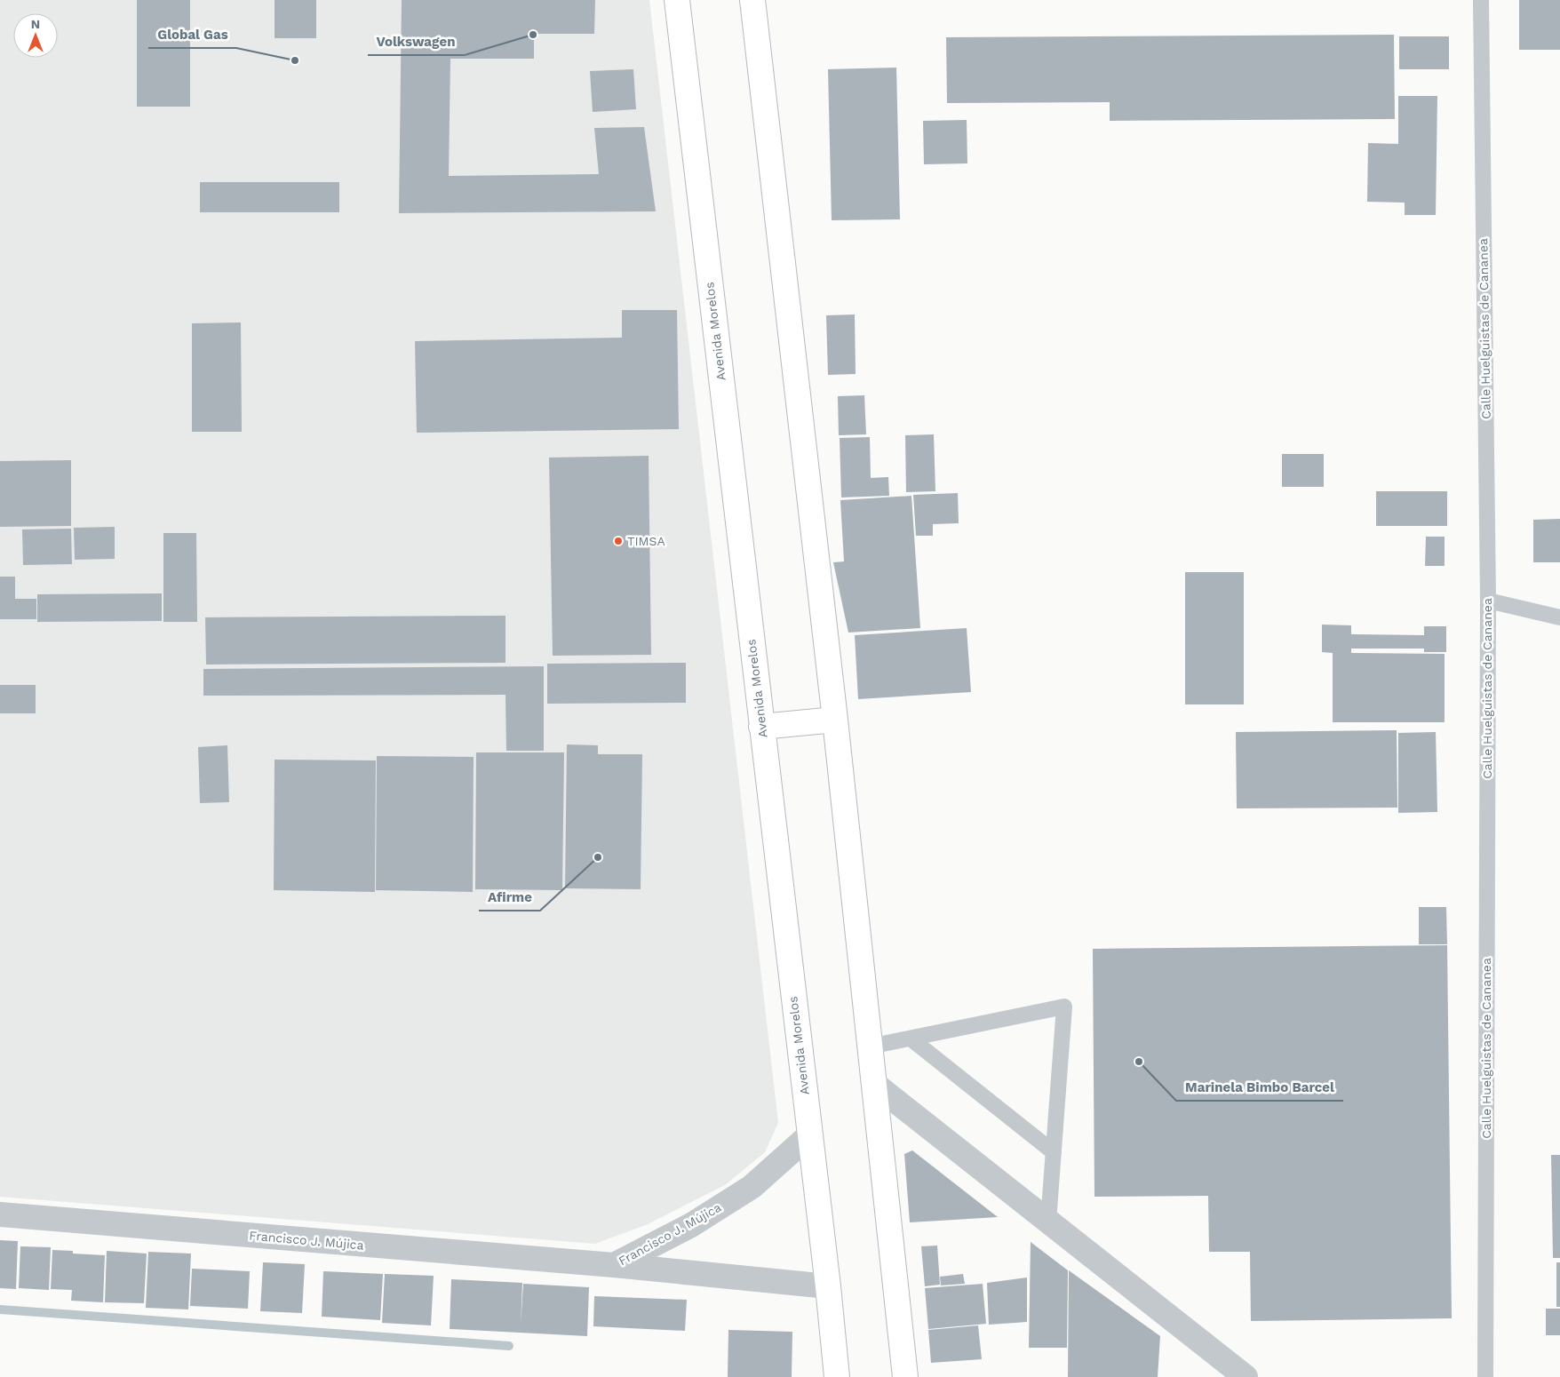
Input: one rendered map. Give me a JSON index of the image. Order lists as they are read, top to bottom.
{
  "streets": {
    "main road": ["Avenida Morelos"],
    "street": ["Francisco J. Mújica"],
    "lane": ["Calle Huelguistas de Cananea"]
  },
  "crossings": [
    ["Avenida Morelos", "Francisco J. Mújica"]
  ],
  "places": [
    "Volkswagen",
    "Global Gas",
    "TIMSA",
    "Afirme",
    "Marinela Bimbo Barcel"
  ],
  "north": "top"
}
